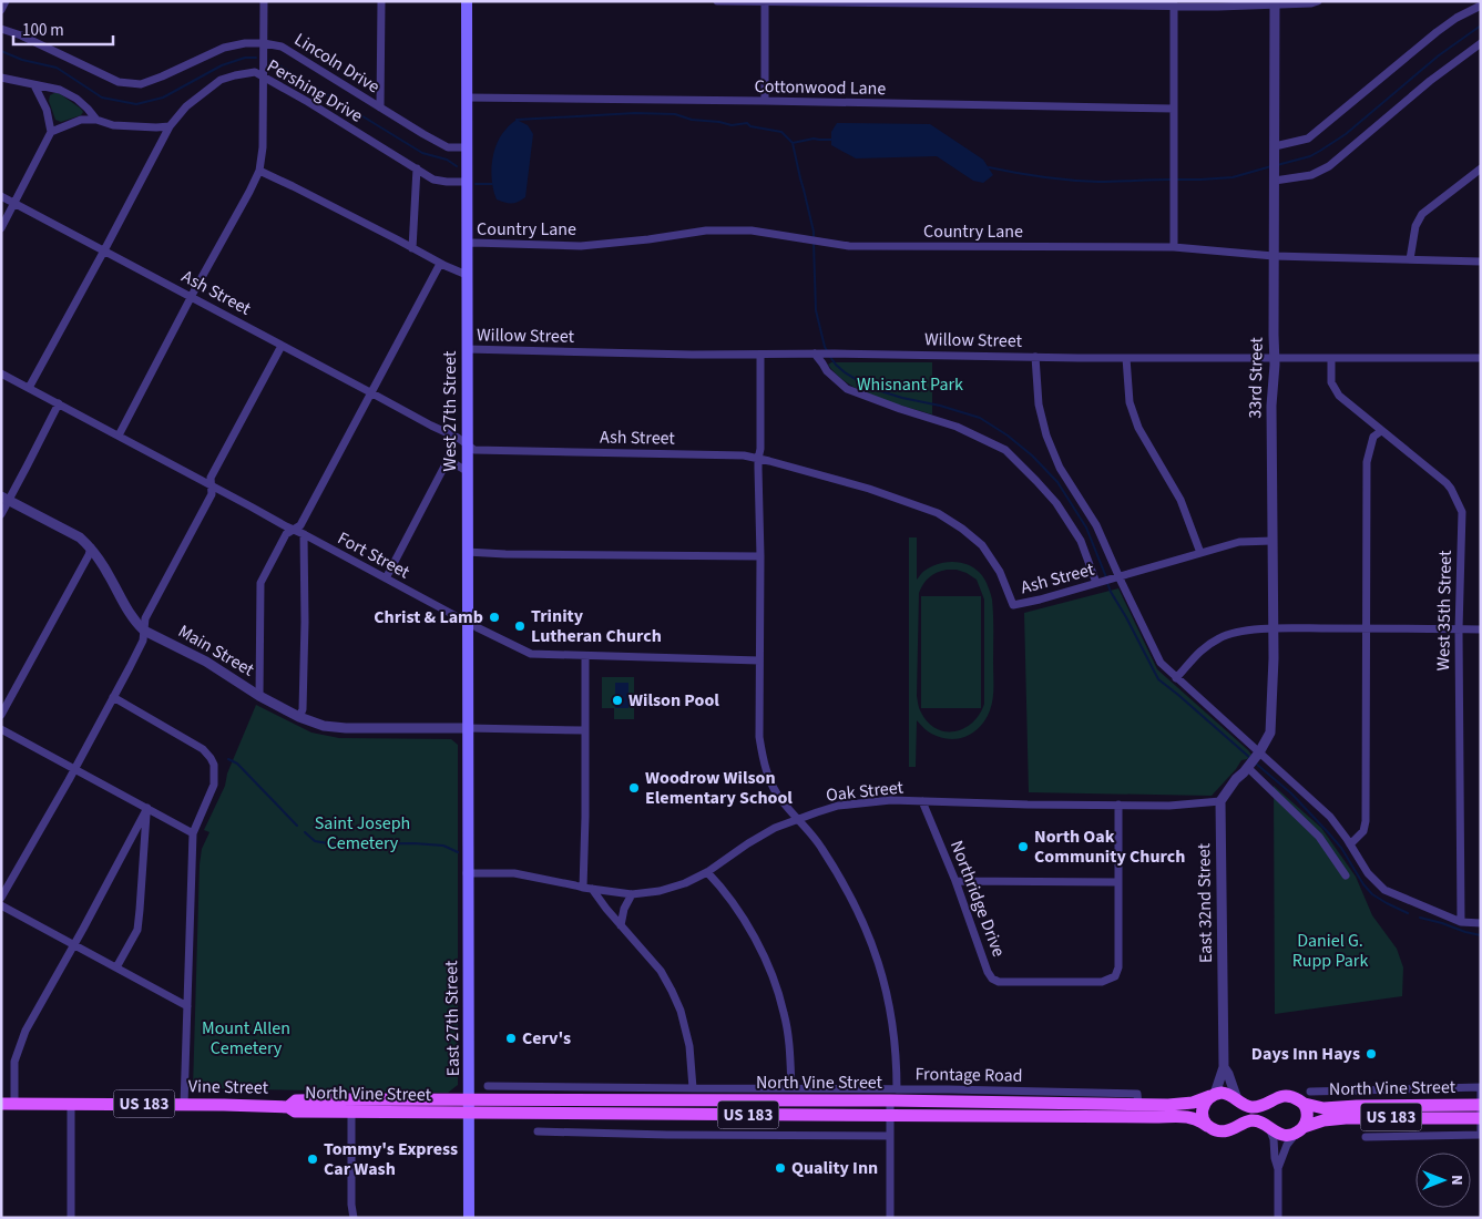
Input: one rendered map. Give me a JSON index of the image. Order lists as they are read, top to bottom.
{
  "streets": {
    "main road": [
      "West 27th Street",
      "East 27th Street",
      "North Vine Street",
      "Vine Street",
      "US 183"
    ],
    "street": [
      "Lincoln Drive",
      "Cottonwood Lane",
      "Pershing Drive",
      "Country Lane",
      "Ash Street",
      "Willow Street",
      "33rd Street",
      "Fort Street",
      "West 35th Street",
      "Main Street",
      "Oak Street",
      "Northridge Drive",
      "East 32nd Street",
      "Frontage Road"
    ]
  },
  "crossings": [
    ["Lincoln Drive", "West 27th Street"],
    ["Cottonwood Lane", "West 27th Street"],
    ["Pershing Drive", "Ash Street"],
    ["Pershing Drive", "West 27th Street"],
    ["Pershing Drive", "Fort Street"],
    ["Country Lane", "33rd Street"],
    ["Country Lane", "West 27th Street"],
    ["Ash Street", "33rd Street"],
    ["Ash Street", "West 27th Street"],
    ["Willow Street", "33rd Street"],
    ["Willow Street", "West 27th Street"],
    ["Willow Street", "West 35th Street"],
    ["West 27th Street", "Fort Street"],
    ["West 27th Street", "Main Street"],
    ["West 27th Street", "East 27th Street"],
    ["Oak Street", "Northridge Drive"],
    ["Oak Street", "East 32nd Street"],
    ["Oak Street", "East 27th Street"],
    ["East 32nd Street", "North Vine Street"],
    ["East 27th Street", "North Vine Street"],
    ["Frontage Road", "North Vine Street"],
    ["North Vine Street", "Vine Street"]
  ],
  "parks": [
    "Whisnant Park",
    "Saint Joseph Cemetery",
    "Daniel G. Rupp Park",
    "Mount Allen Cemetery"
  ],
  "places": [
    "Christ & Lamb",
    "Trinity Lutheran Church",
    "Wilson Pool",
    "Woodrow Wilson Elementary School",
    "North Oak Community Church",
    "Cerv's",
    "Days Inn Hays",
    "Tommy's Express Car Wash",
    "Quality Inn"
  ],
  "scale_bar": "100 m",
  "north": "right"
}
